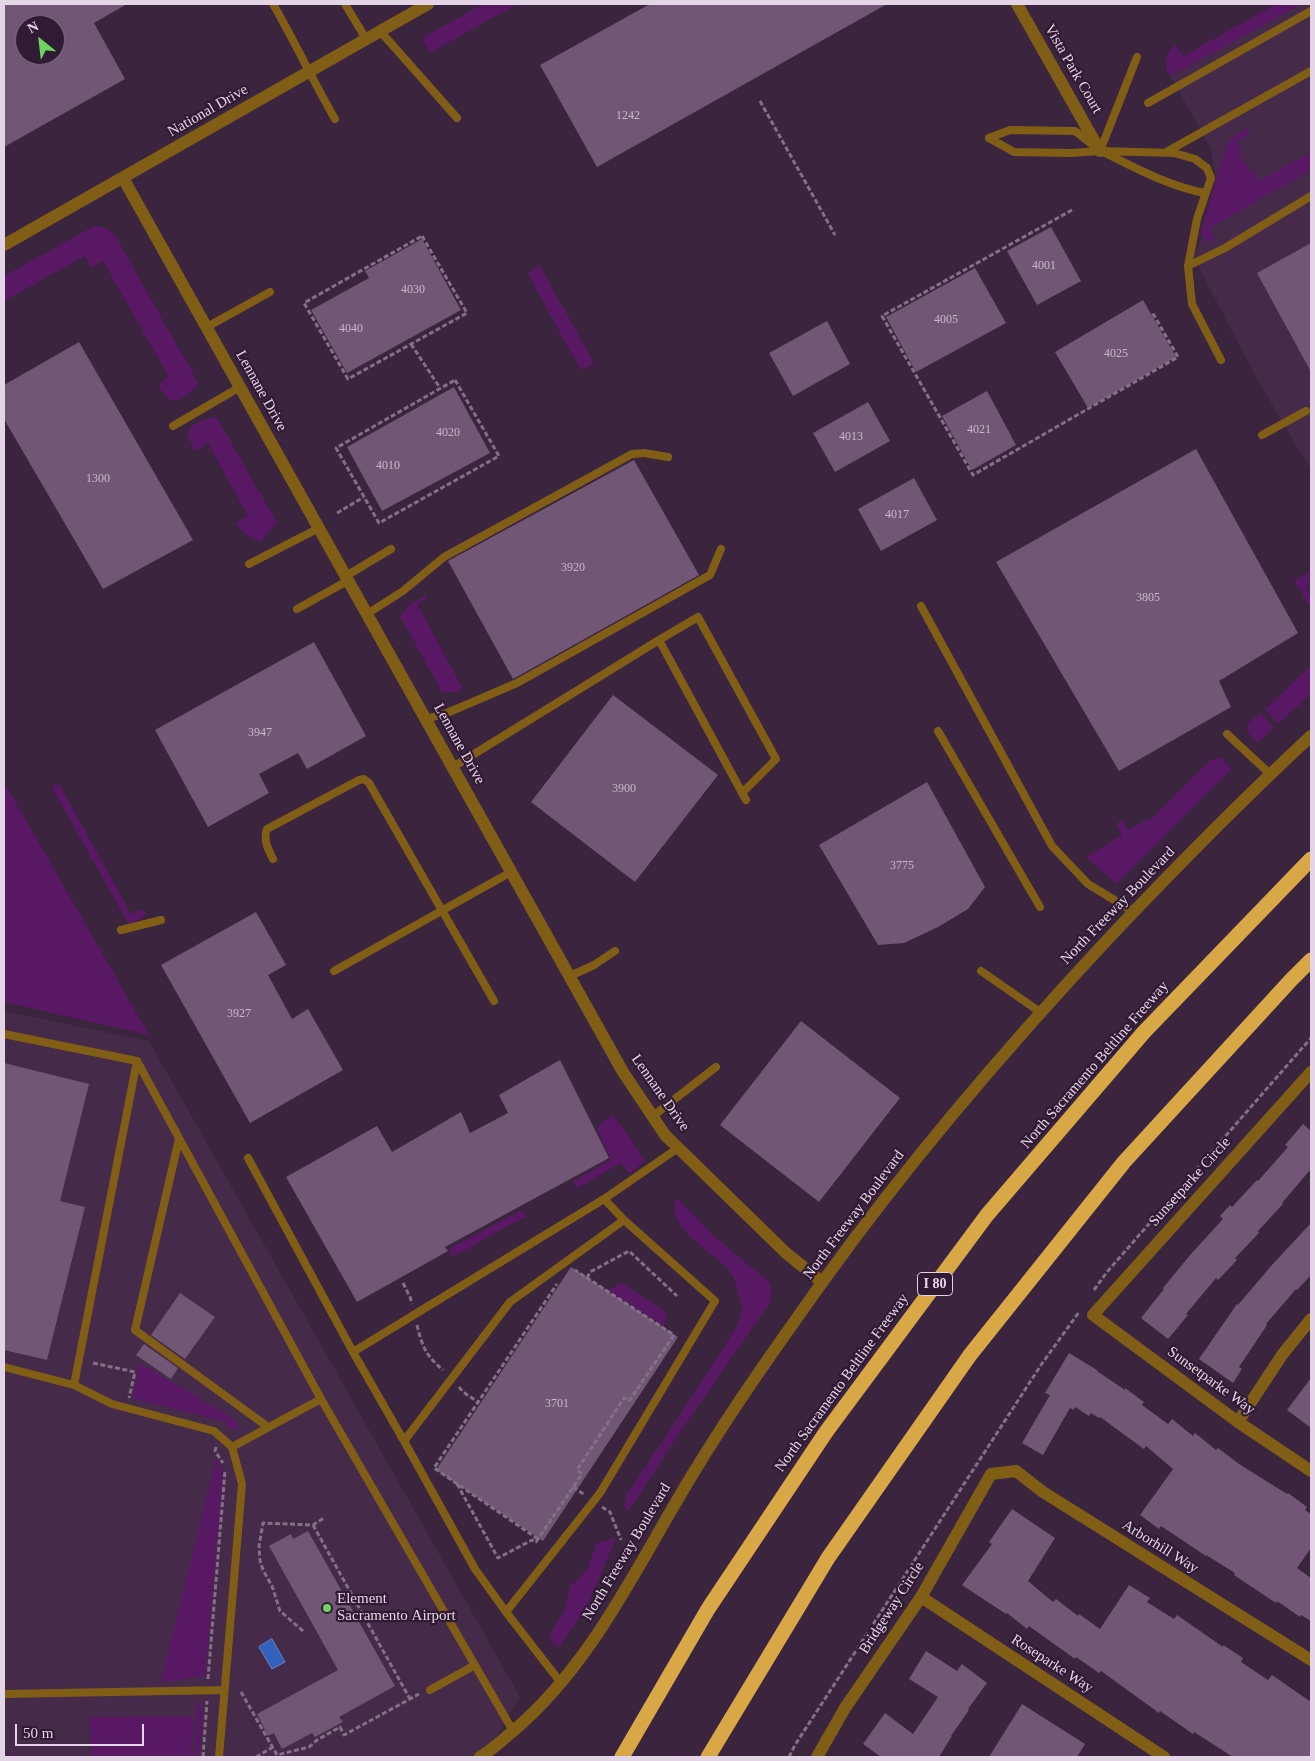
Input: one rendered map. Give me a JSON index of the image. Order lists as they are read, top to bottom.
{
  "streets": {
    "highway": ["North Sacramento Beltline Freeway", "I 80"],
    "street": [
      "Vista Park Court",
      "National Drive",
      "Lennane Drive",
      "North Freeway Boulevard",
      "Sunsetparke Circle",
      "Sunsetparke Way",
      "Arborhill Way",
      "Bridgeway Circle",
      "Roseparke Way"
    ]
  },
  "crossings": [
    ["National Drive", "Lennane Drive"],
    ["Lennane Drive", "North Freeway Boulevard"],
    ["Sunsetparke Circle", "Sunsetparke Way"],
    ["Arborhill Way", "Bridgeway Circle"],
    ["Bridgeway Circle", "Roseparke Way"]
  ],
  "places": ["Element Sacramento Airport"],
  "house_numbers": [
    "1242",
    "4001",
    "4030",
    "4005",
    "4040",
    "4025",
    "4021",
    "4020",
    "4013",
    "4010",
    "1300",
    "4017",
    "3920",
    "3805",
    "3947",
    "3900",
    "3775",
    "3927",
    "3701"
  ],
  "scale_bar": "50 m",
  "north": "top left"
}
